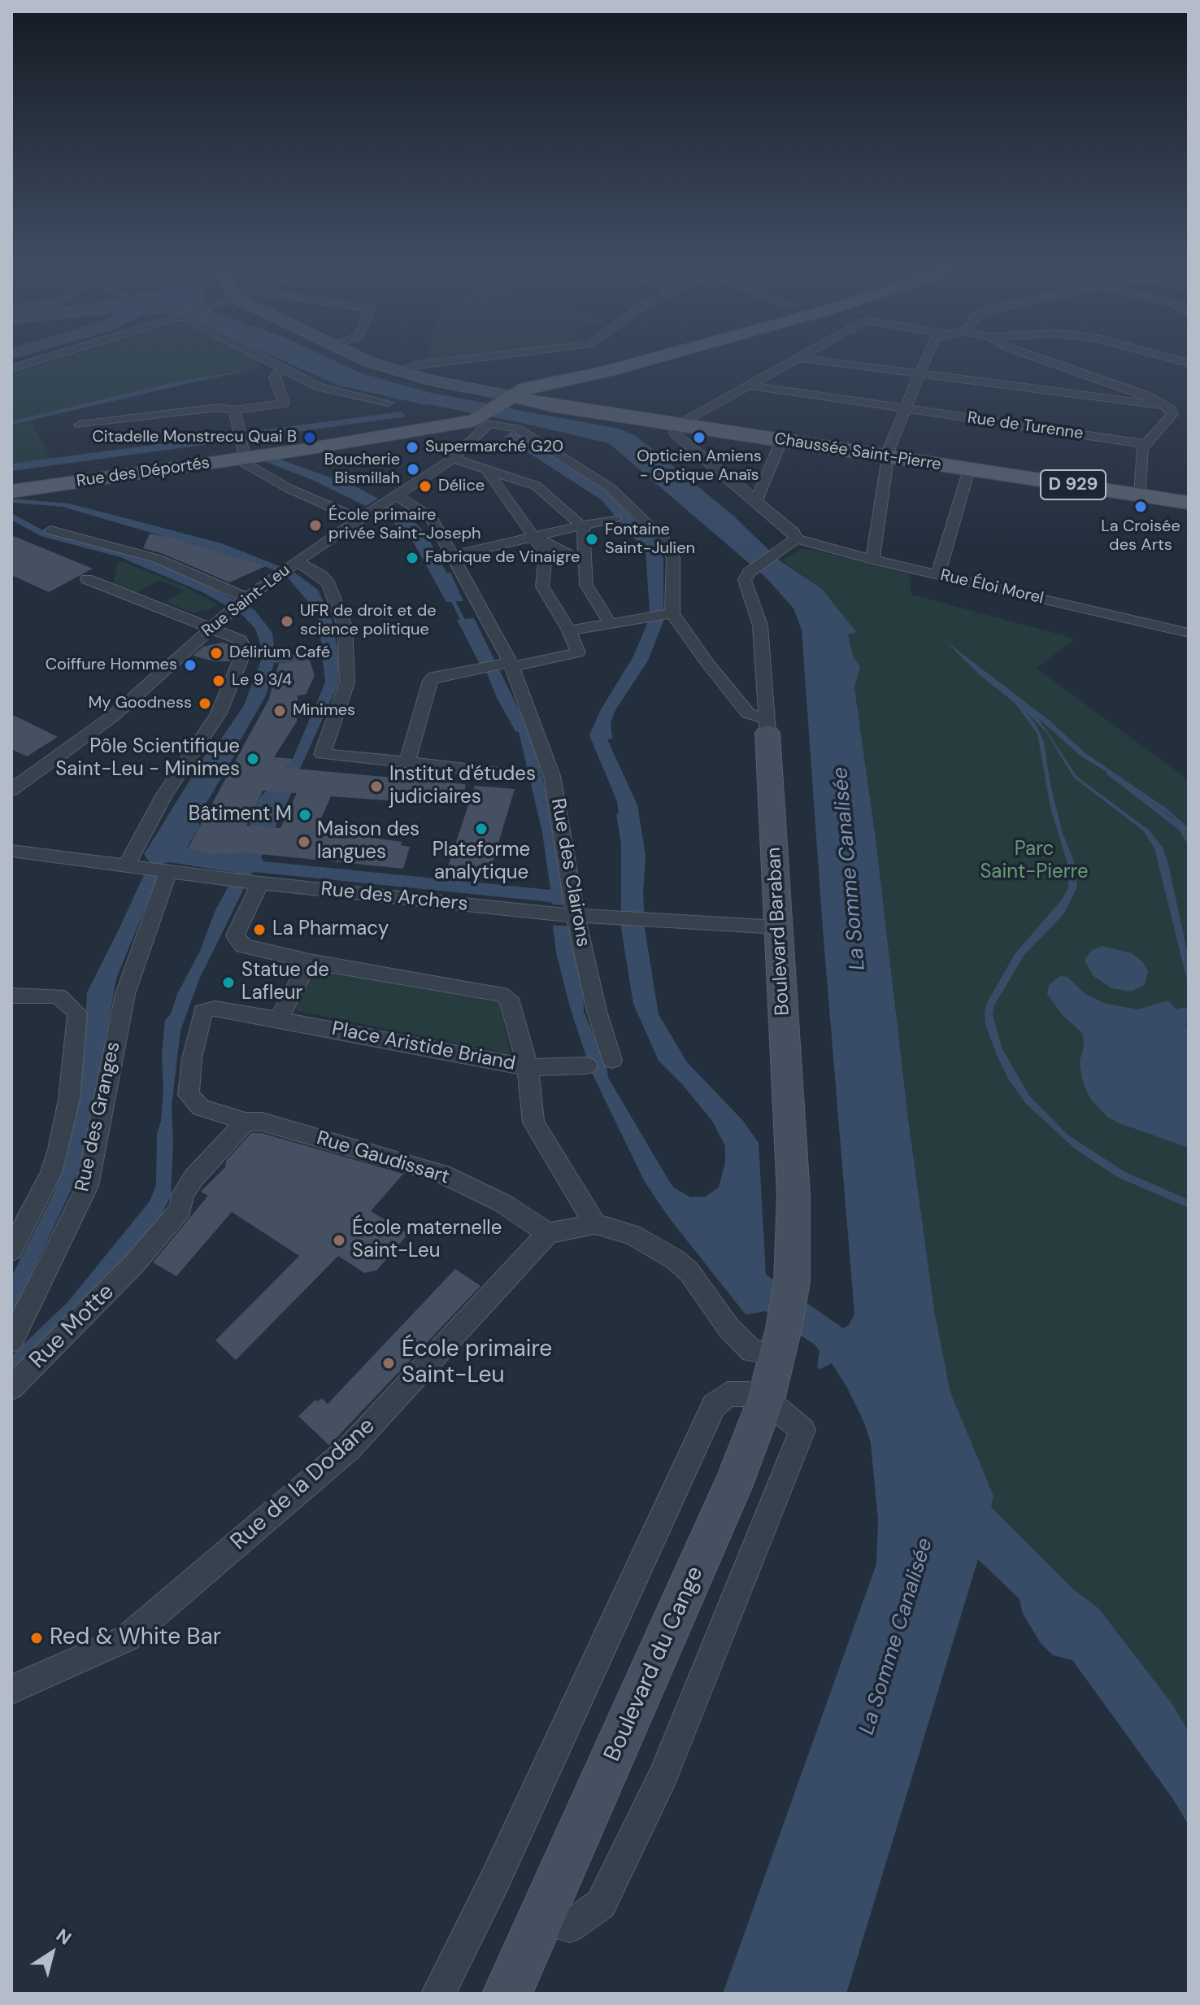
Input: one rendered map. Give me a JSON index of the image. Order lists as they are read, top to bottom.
{
  "streets": {
    "main road": ["Chaussée Saint-Pierre", "Rue des Déportés", "D 929"],
    "street": [
      "Rue de Turenne",
      "Rue Éloi Morel",
      "Rue Saint-Leu",
      "Rue des Clairons",
      "Rue des Archers",
      "Boulevard Baraban",
      "Place Aristide Briand",
      "Rue des Granges",
      "Rue Gaudissart",
      "Rue Motte",
      "Rue de la Dodane",
      "Boulevard du Cange"
    ]
  },
  "crossings": [
    ["Chaussée Saint-Pierre", "Rue des Déportés"],
    ["Chaussée Saint-Pierre", "D 929"],
    ["Chaussée Saint-Pierre", "Rue Saint-Leu"],
    ["Rue des Déportés", "D 929"],
    ["Rue des Déportés", "Rue Saint-Leu"],
    ["D 929", "Rue Saint-Leu"],
    ["Rue Éloi Morel", "Boulevard Baraban"],
    ["Rue Saint-Leu", "Rue des Clairons"],
    ["Rue des Clairons", "Rue des Archers"],
    ["Rue des Archers", "Boulevard Baraban"],
    ["Rue des Archers", "Place Aristide Briand"],
    ["Rue des Archers", "Rue des Granges"],
    ["Boulevard Baraban", "Boulevard du Cange"],
    ["Place Aristide Briand", "Rue Gaudissart"],
    ["Rue Gaudissart", "Rue Motte"],
    ["Rue Gaudissart", "Rue de la Dodane"]
  ],
  "water": ["La Somme Canalisée"],
  "parks": ["Parc Saint-Pierre"],
  "places": [
    "Citadelle Monstrecu Quai B",
    "Opticien Amiens - Optique Anaïs",
    "Supermarché G20",
    "Boucherie Bismillah",
    "Délice",
    "La Croisée des Arts",
    "École primaire privée Saint-Joseph",
    "Fontaine Saint-Julien",
    "Fabrique de Vinaigre",
    "UFR de droit et de science politique",
    "Délirium Café",
    "Coiffure Hommes",
    "Le 9 3/4",
    "My Goodness",
    "Minimes",
    "Pôle Scientifique Saint-Leu - Minimes",
    "Institut d'études judiciaires",
    "Bâtiment M",
    "Plateforme analytique",
    "Maison des langues",
    "La Pharmacy",
    "Statue de Lafleur",
    "École maternelle Saint-Leu",
    "École primaire Saint-Leu",
    "Red & White Bar"
  ],
  "north": "top right"
}
